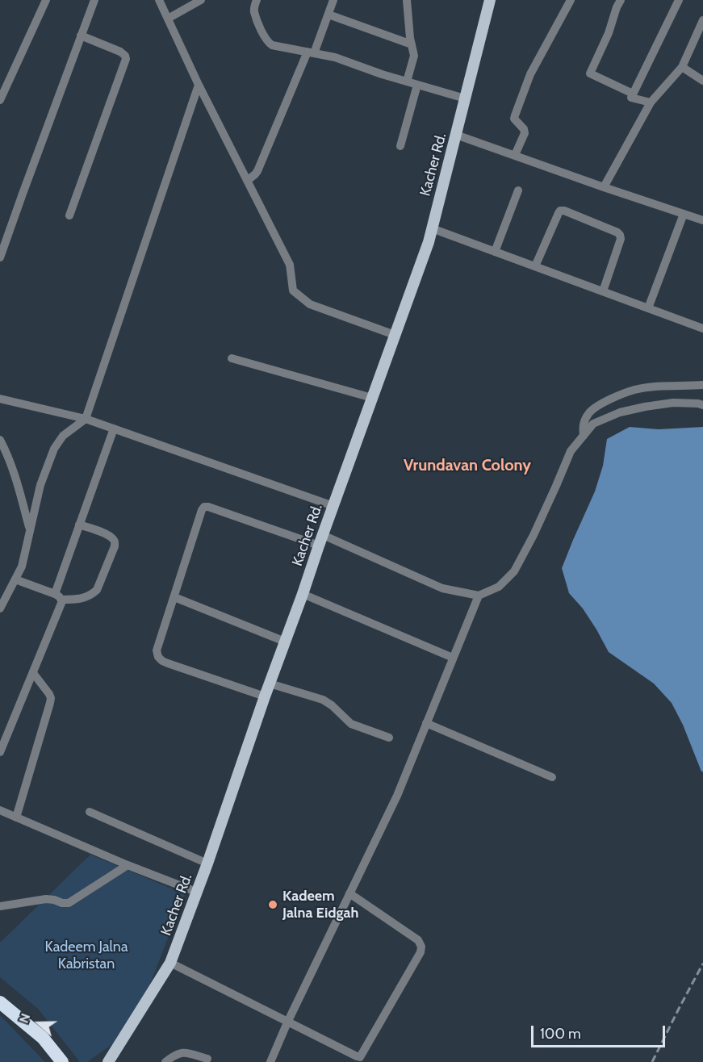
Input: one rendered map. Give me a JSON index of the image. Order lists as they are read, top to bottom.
{
  "streets": {
    "main road": ["Kacher Rd."]
  },
  "districts": ["Vrundavan Colony"],
  "parks": ["Kadeem Jalna Kabristan"],
  "places": ["Kadeem Jalna Eidgah"],
  "scale_bar": "100 m",
  "north": "left"
}
